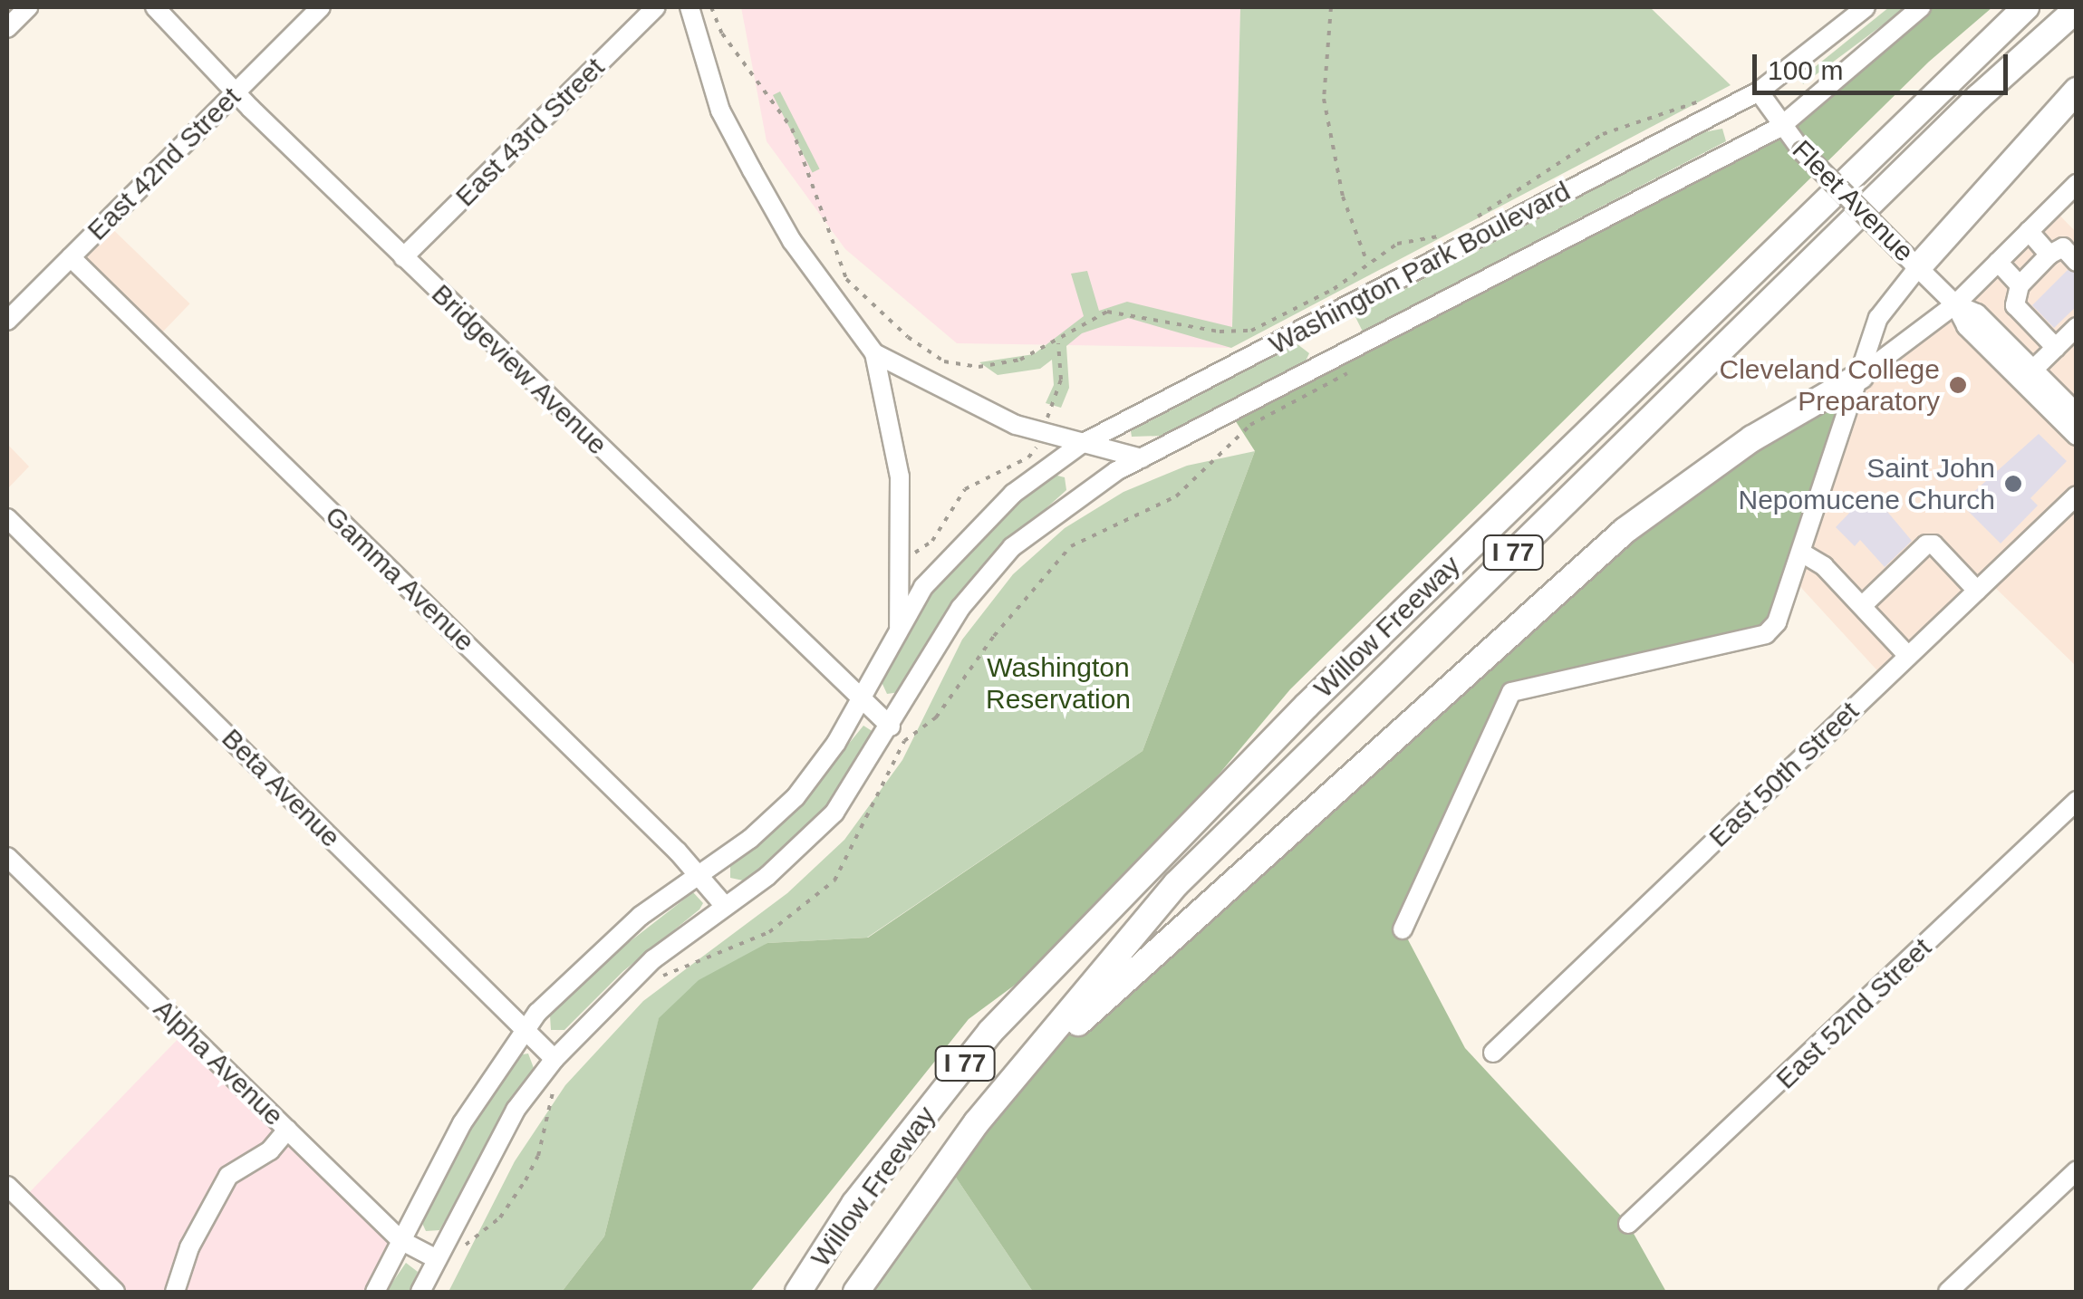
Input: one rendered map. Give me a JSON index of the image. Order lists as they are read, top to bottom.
{
  "streets": {
    "highway": ["I 77", "Willow Freeway"],
    "street": [
      "East 43rd Street",
      "East 42nd Street",
      "Fleet Avenue",
      "Washington Park Boulevard",
      "Bridgeview Avenue",
      "Gamma Avenue",
      "East 50th Street",
      "Beta Avenue",
      "East 52nd Street",
      "Alpha Avenue"
    ]
  },
  "crossings": [
    ["East 43rd Street", "Bridgeview Avenue"],
    ["East 42nd Street", "Bridgeview Avenue"],
    ["East 42nd Street", "Gamma Avenue"],
    ["Fleet Avenue", "Washington Park Boulevard"],
    ["Washington Park Boulevard", "Bridgeview Avenue"],
    ["Washington Park Boulevard", "Gamma Avenue"],
    ["Washington Park Boulevard", "Beta Avenue"],
    ["Washington Park Boulevard", "Alpha Avenue"]
  ],
  "parks": ["Washington Reservation"],
  "places": ["Cleveland College Preparatory", "Saint John Nepomucene Church"],
  "scale_bar": "100 m"
}
